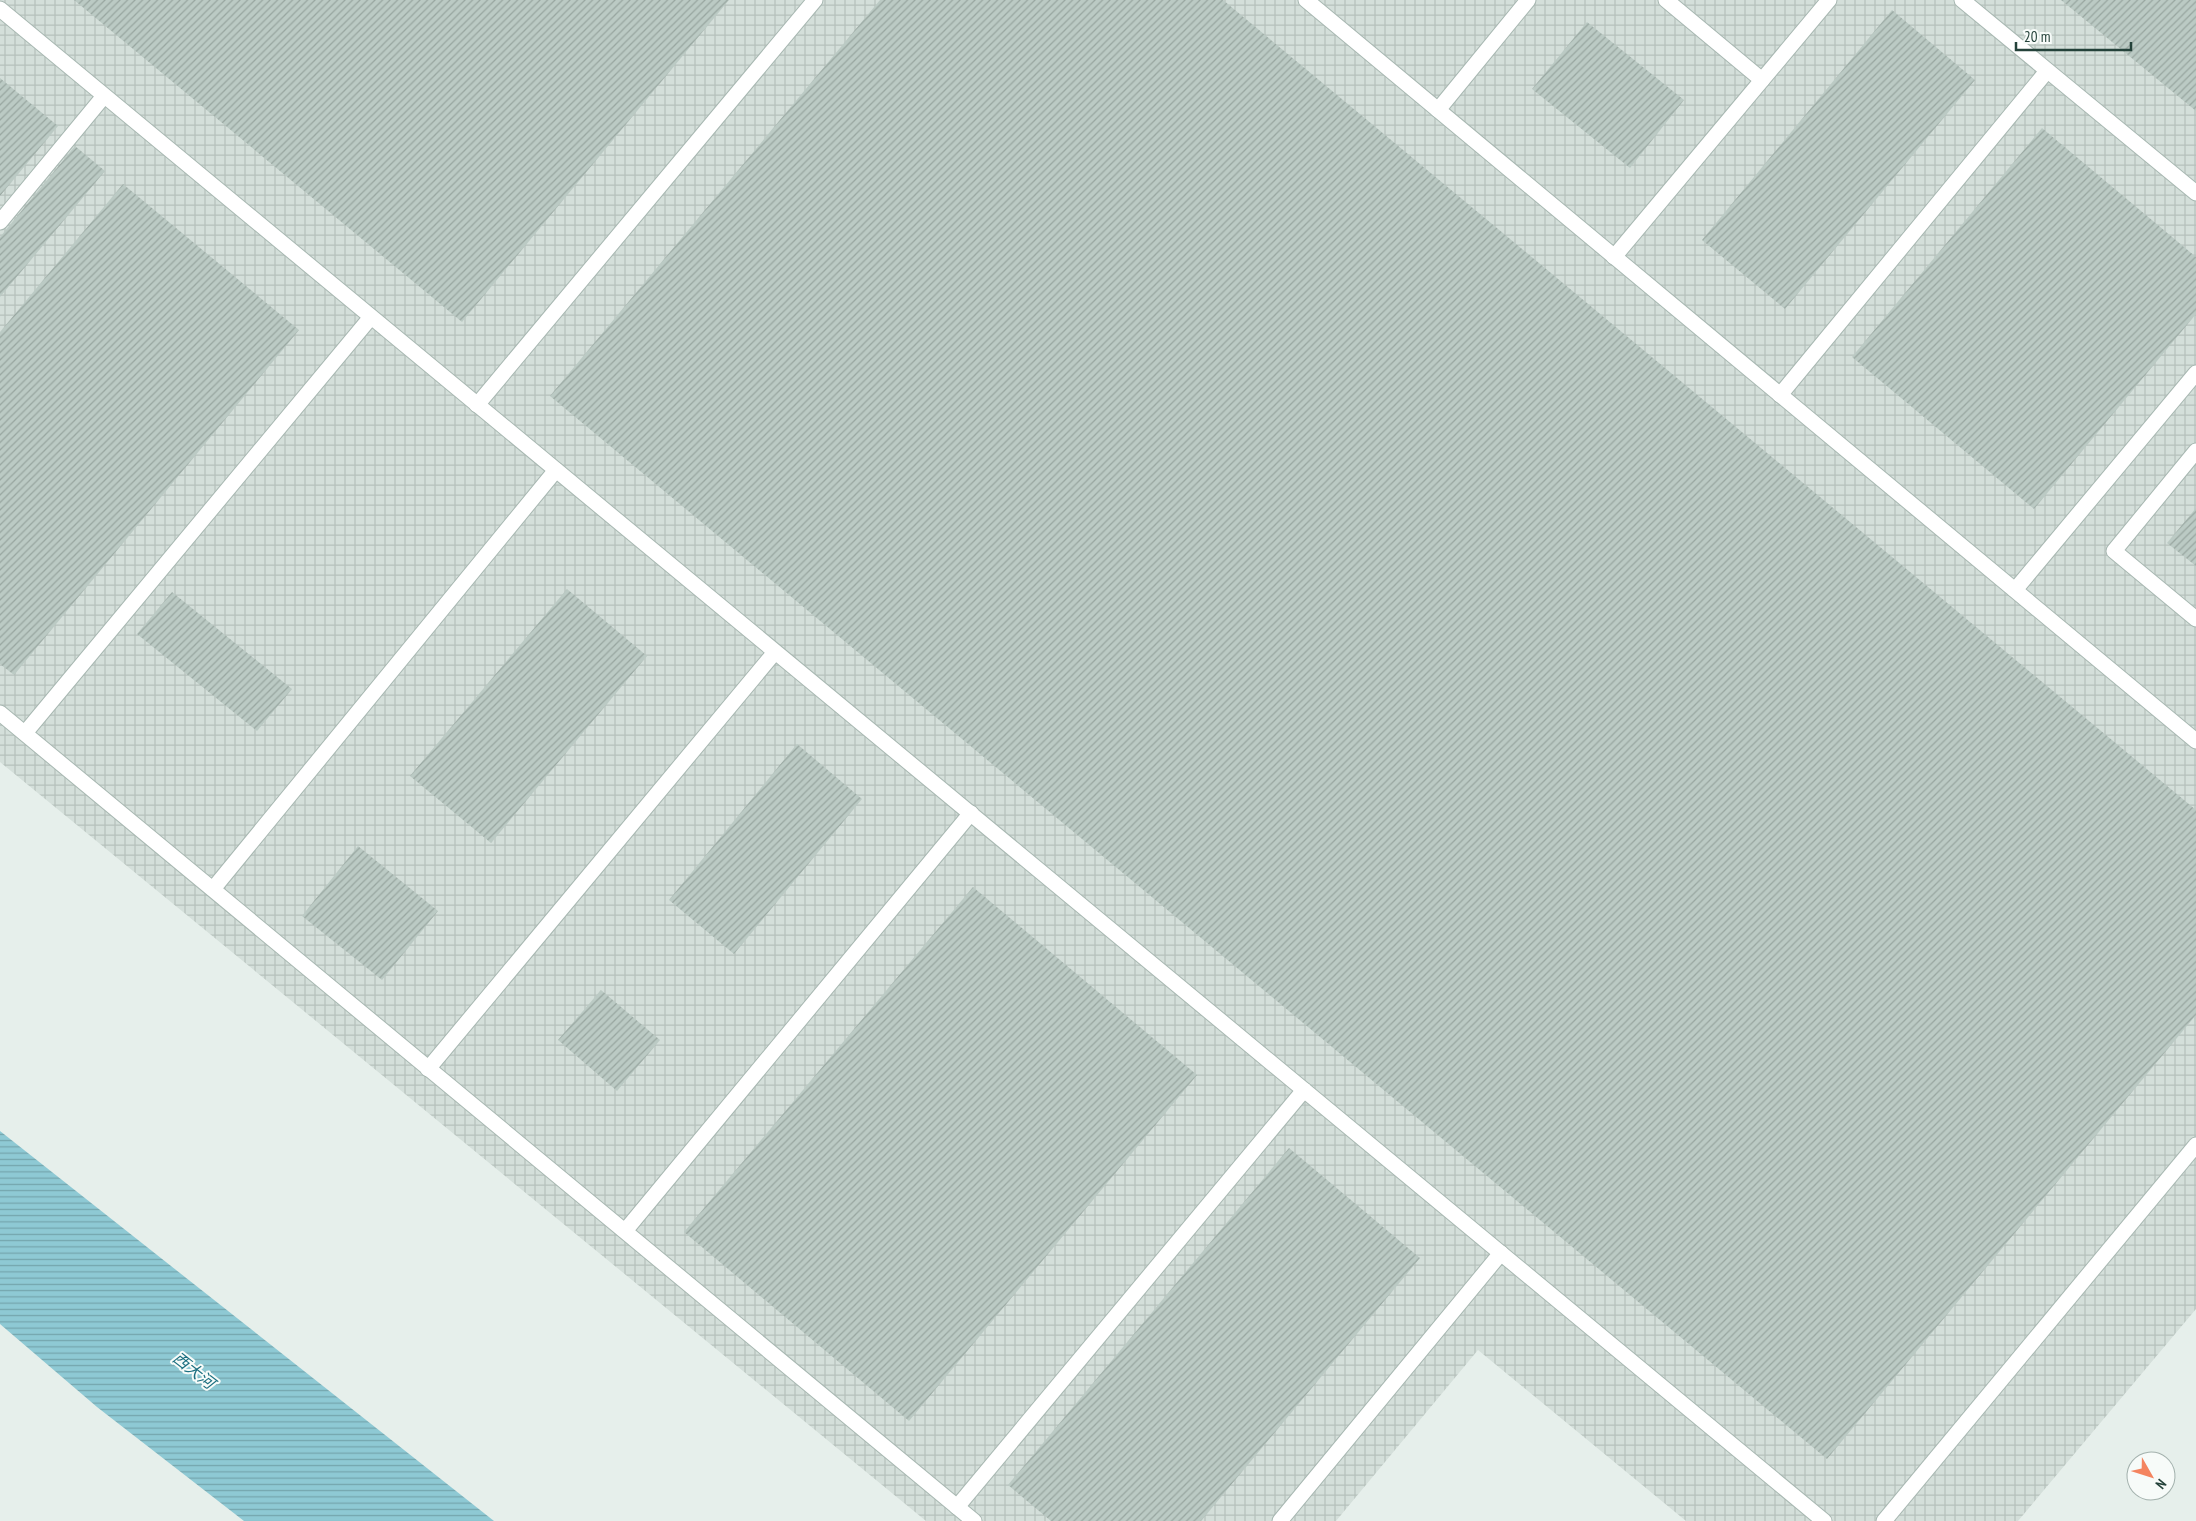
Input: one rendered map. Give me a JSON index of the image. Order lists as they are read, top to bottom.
{
  "water": ["西大河"],
  "scale_bar": "20 m",
  "north": "bottom right"
}
